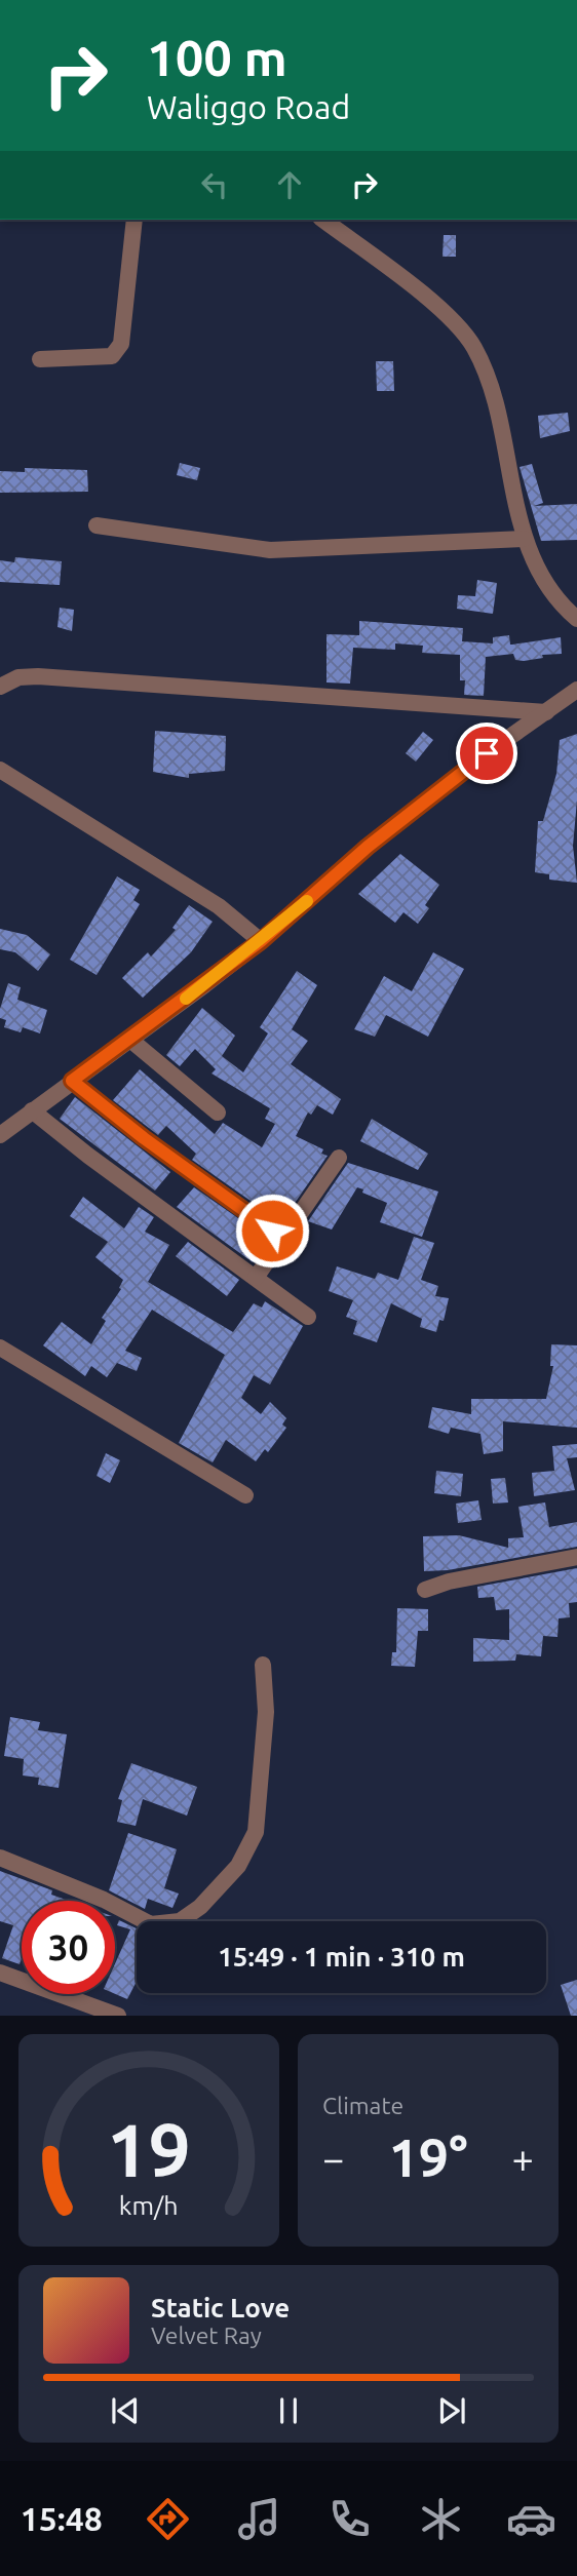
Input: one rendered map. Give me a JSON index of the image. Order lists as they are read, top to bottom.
{
  "page": {
    "turn": ["100 m", "Waliggo Road"],
    "limit": "30",
    "trip": "15:49 · 1 min · 310 m",
    "tile": "Climate",
    "heat": ["−", "19°", "+"],
    "song": ["Static Love", "Velvet Ray"],
    "tabs": "15:48",
    "gauge": ["19", "km/h"]
  }
}
